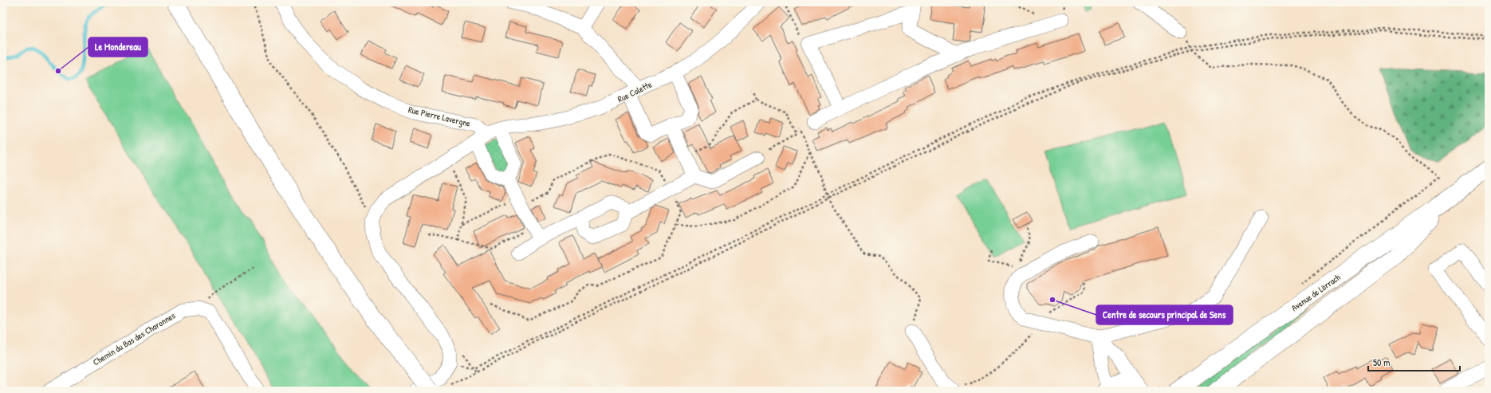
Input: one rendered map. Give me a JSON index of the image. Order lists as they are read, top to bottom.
{
  "streets": {
    "main road": ["Avenue de Lörrach"],
    "street": ["Rue Colette", "Rue Pierre Lavergne", "Chemin du Bas des Charonnes"]
  },
  "crossings": [
    ["Rue Colette", "Rue Pierre Lavergne"]
  ],
  "places": ["Le Mondereau", "Centre de secours principal de Sens"],
  "scale_bar": "50 m"
}
